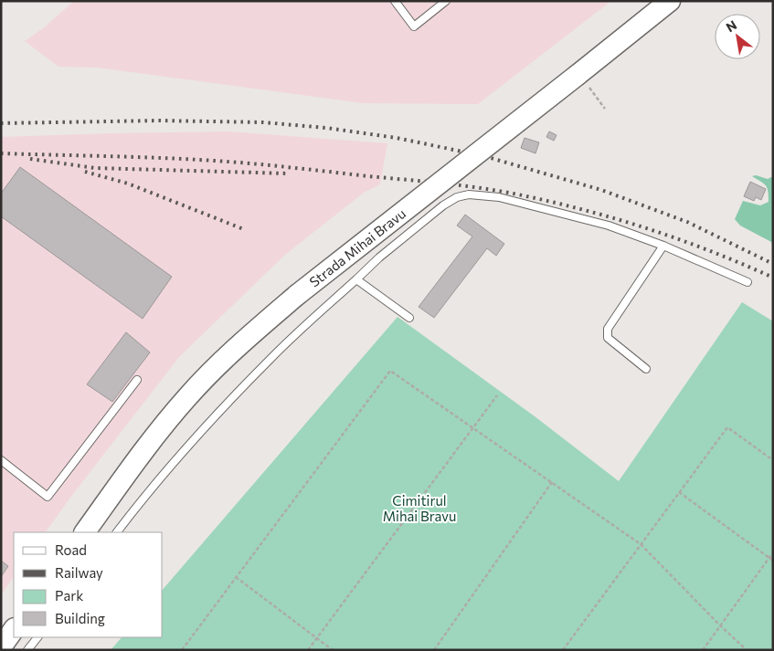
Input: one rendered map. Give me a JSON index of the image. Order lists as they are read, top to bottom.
{
  "streets": {
    "main road": ["Strada Mihai Bravu"]
  },
  "parks": ["Cimitirul Mihai Bravu"],
  "legend": [
    "Road",
    "Railway",
    "Park",
    "Building"
  ],
  "north": "top left"
}
